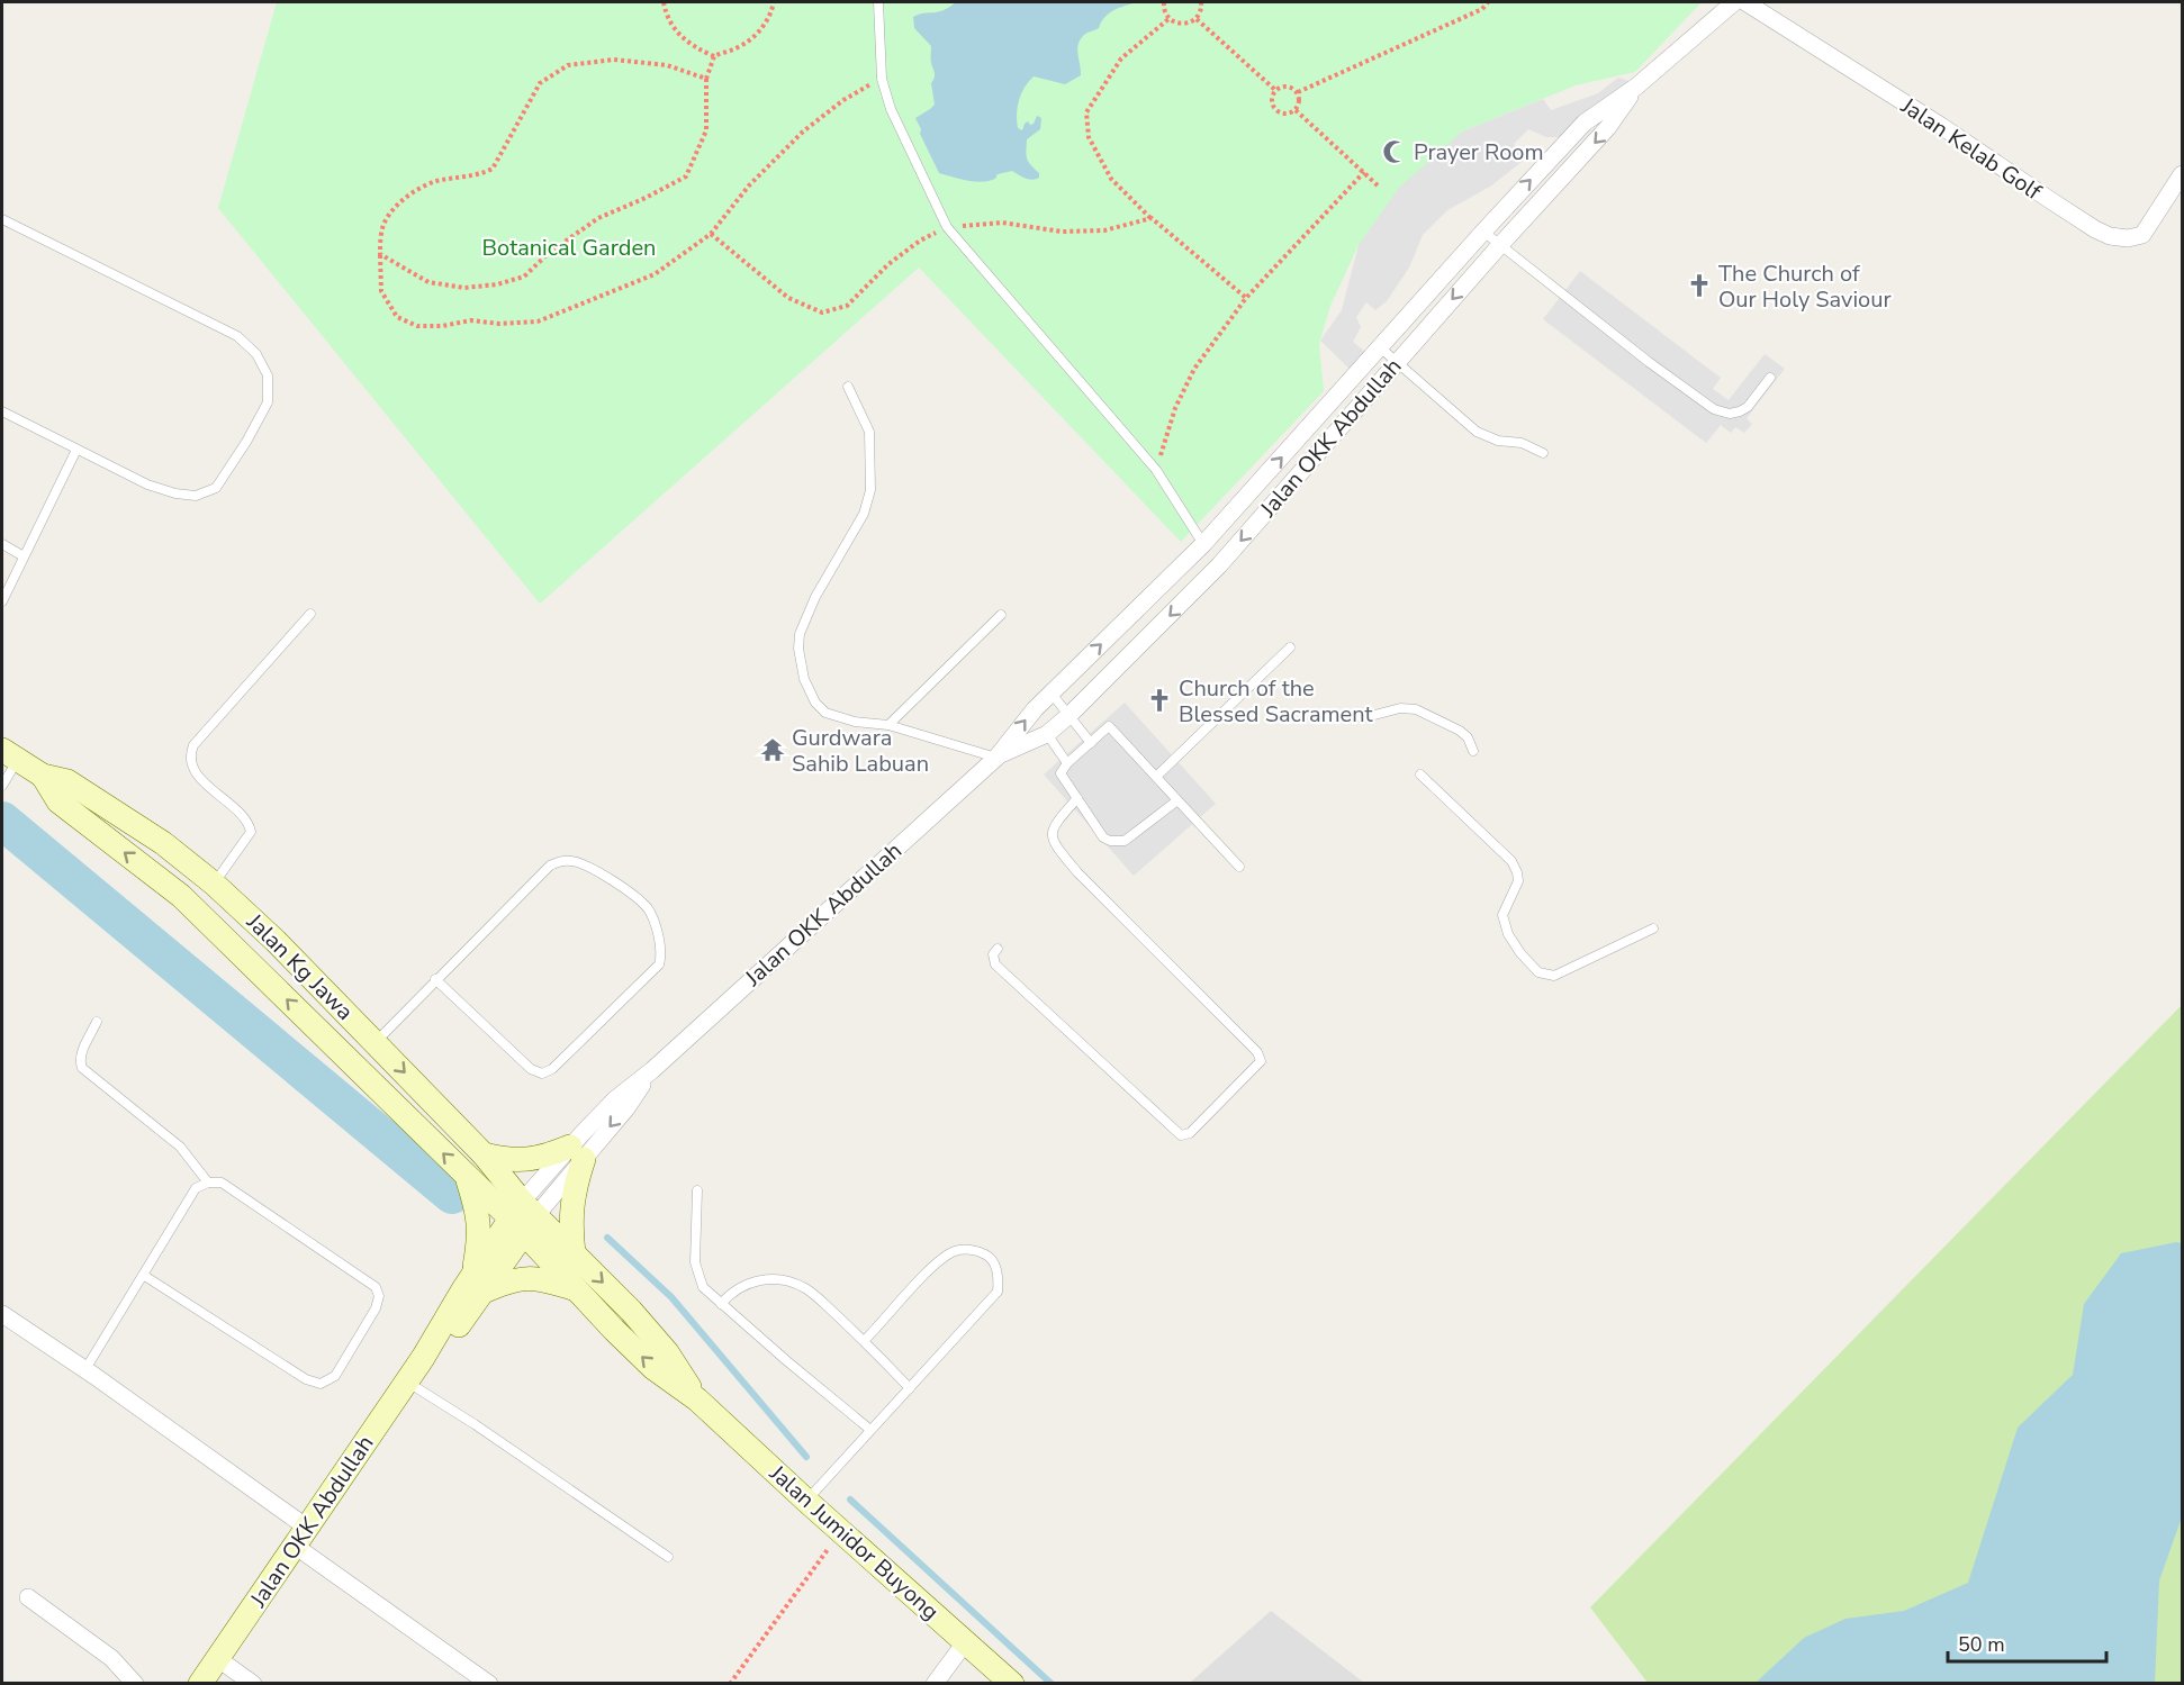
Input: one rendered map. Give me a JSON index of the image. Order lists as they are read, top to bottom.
{
  "streets": {
    "main road": ["Jalan OKK Abdullah", "Jalan Kg Jawa", "Jalan Jumidor Buyong"],
    "street": ["Jalan Kelab Golf"]
  },
  "crossings": [
    ["Jalan OKK Abdullah", "Jalan Kg Jawa"],
    ["Jalan OKK Abdullah", "Jalan Jumidor Buyong"],
    ["Jalan Kg Jawa", "Jalan Jumidor Buyong"]
  ],
  "parks": ["Botanical Garden"],
  "places": {
    "mosque": ["Prayer Room"],
    "church": ["The Church of Our Holy Saviour", "Church of the Blessed Sacrament"],
    "temple": ["Gurdwara Sahib Labuan"]
  },
  "scale_bar": "50 m"
}
